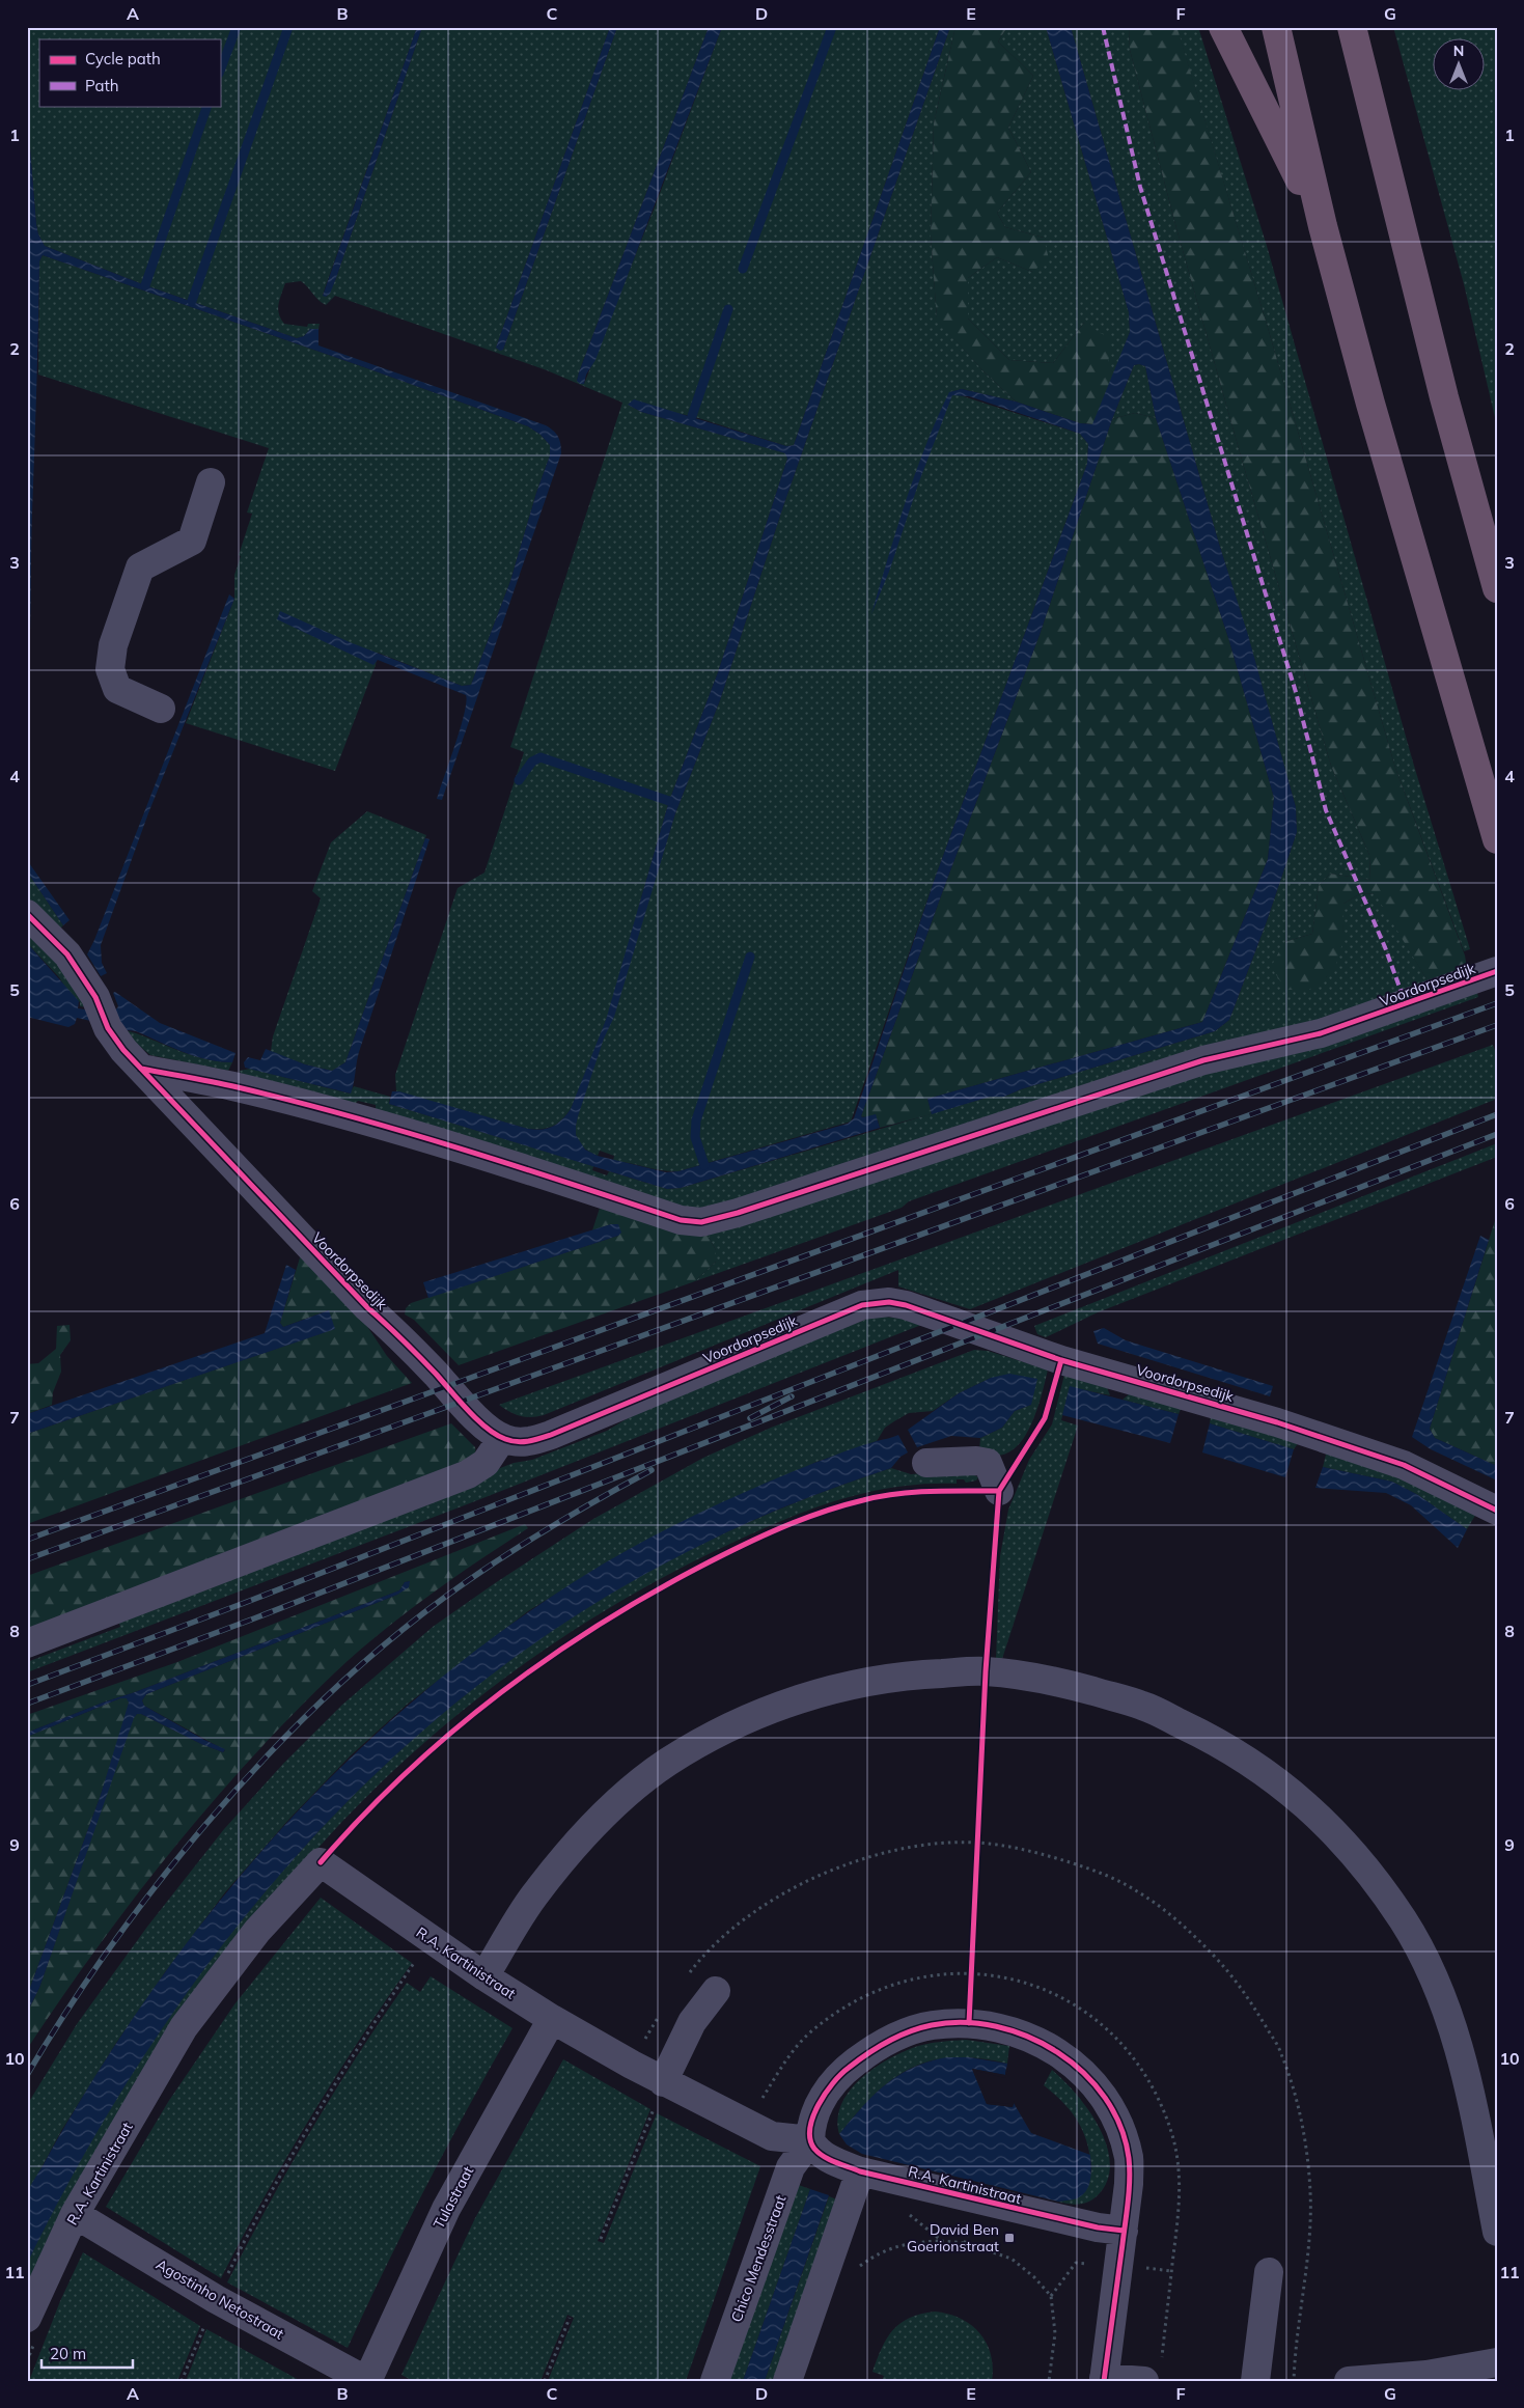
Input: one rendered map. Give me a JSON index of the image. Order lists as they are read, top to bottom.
{
  "streets": {
    "street": [
      "Voordorpsedijk",
      "R.A. Kartinistraat",
      "Tulastraat",
      "Chico Mendesstraat",
      "Agostinho Netostraat"
    ]
  },
  "crossings": [
    ["R.A. Kartinistraat", "Tulastraat"],
    ["R.A. Kartinistraat", "Chico Mendesstraat"],
    ["R.A. Kartinistraat", "Agostinho Netostraat"],
    ["Tulastraat", "Agostinho Netostraat"]
  ],
  "places": {
    "transit": ["David Ben Goerionstraat"]
  },
  "legend": ["Cycle path", "Path"],
  "scale_bar": "20 m",
  "north": "top",
  "grid": {
    "columns": [
      "A",
      "B",
      "C",
      "D",
      "E",
      "F",
      "G"
    ],
    "rows": [
      "1",
      "2",
      "3",
      "4",
      "5",
      "6",
      "7",
      "8",
      "9",
      "10",
      "11"
    ]
  }
}
